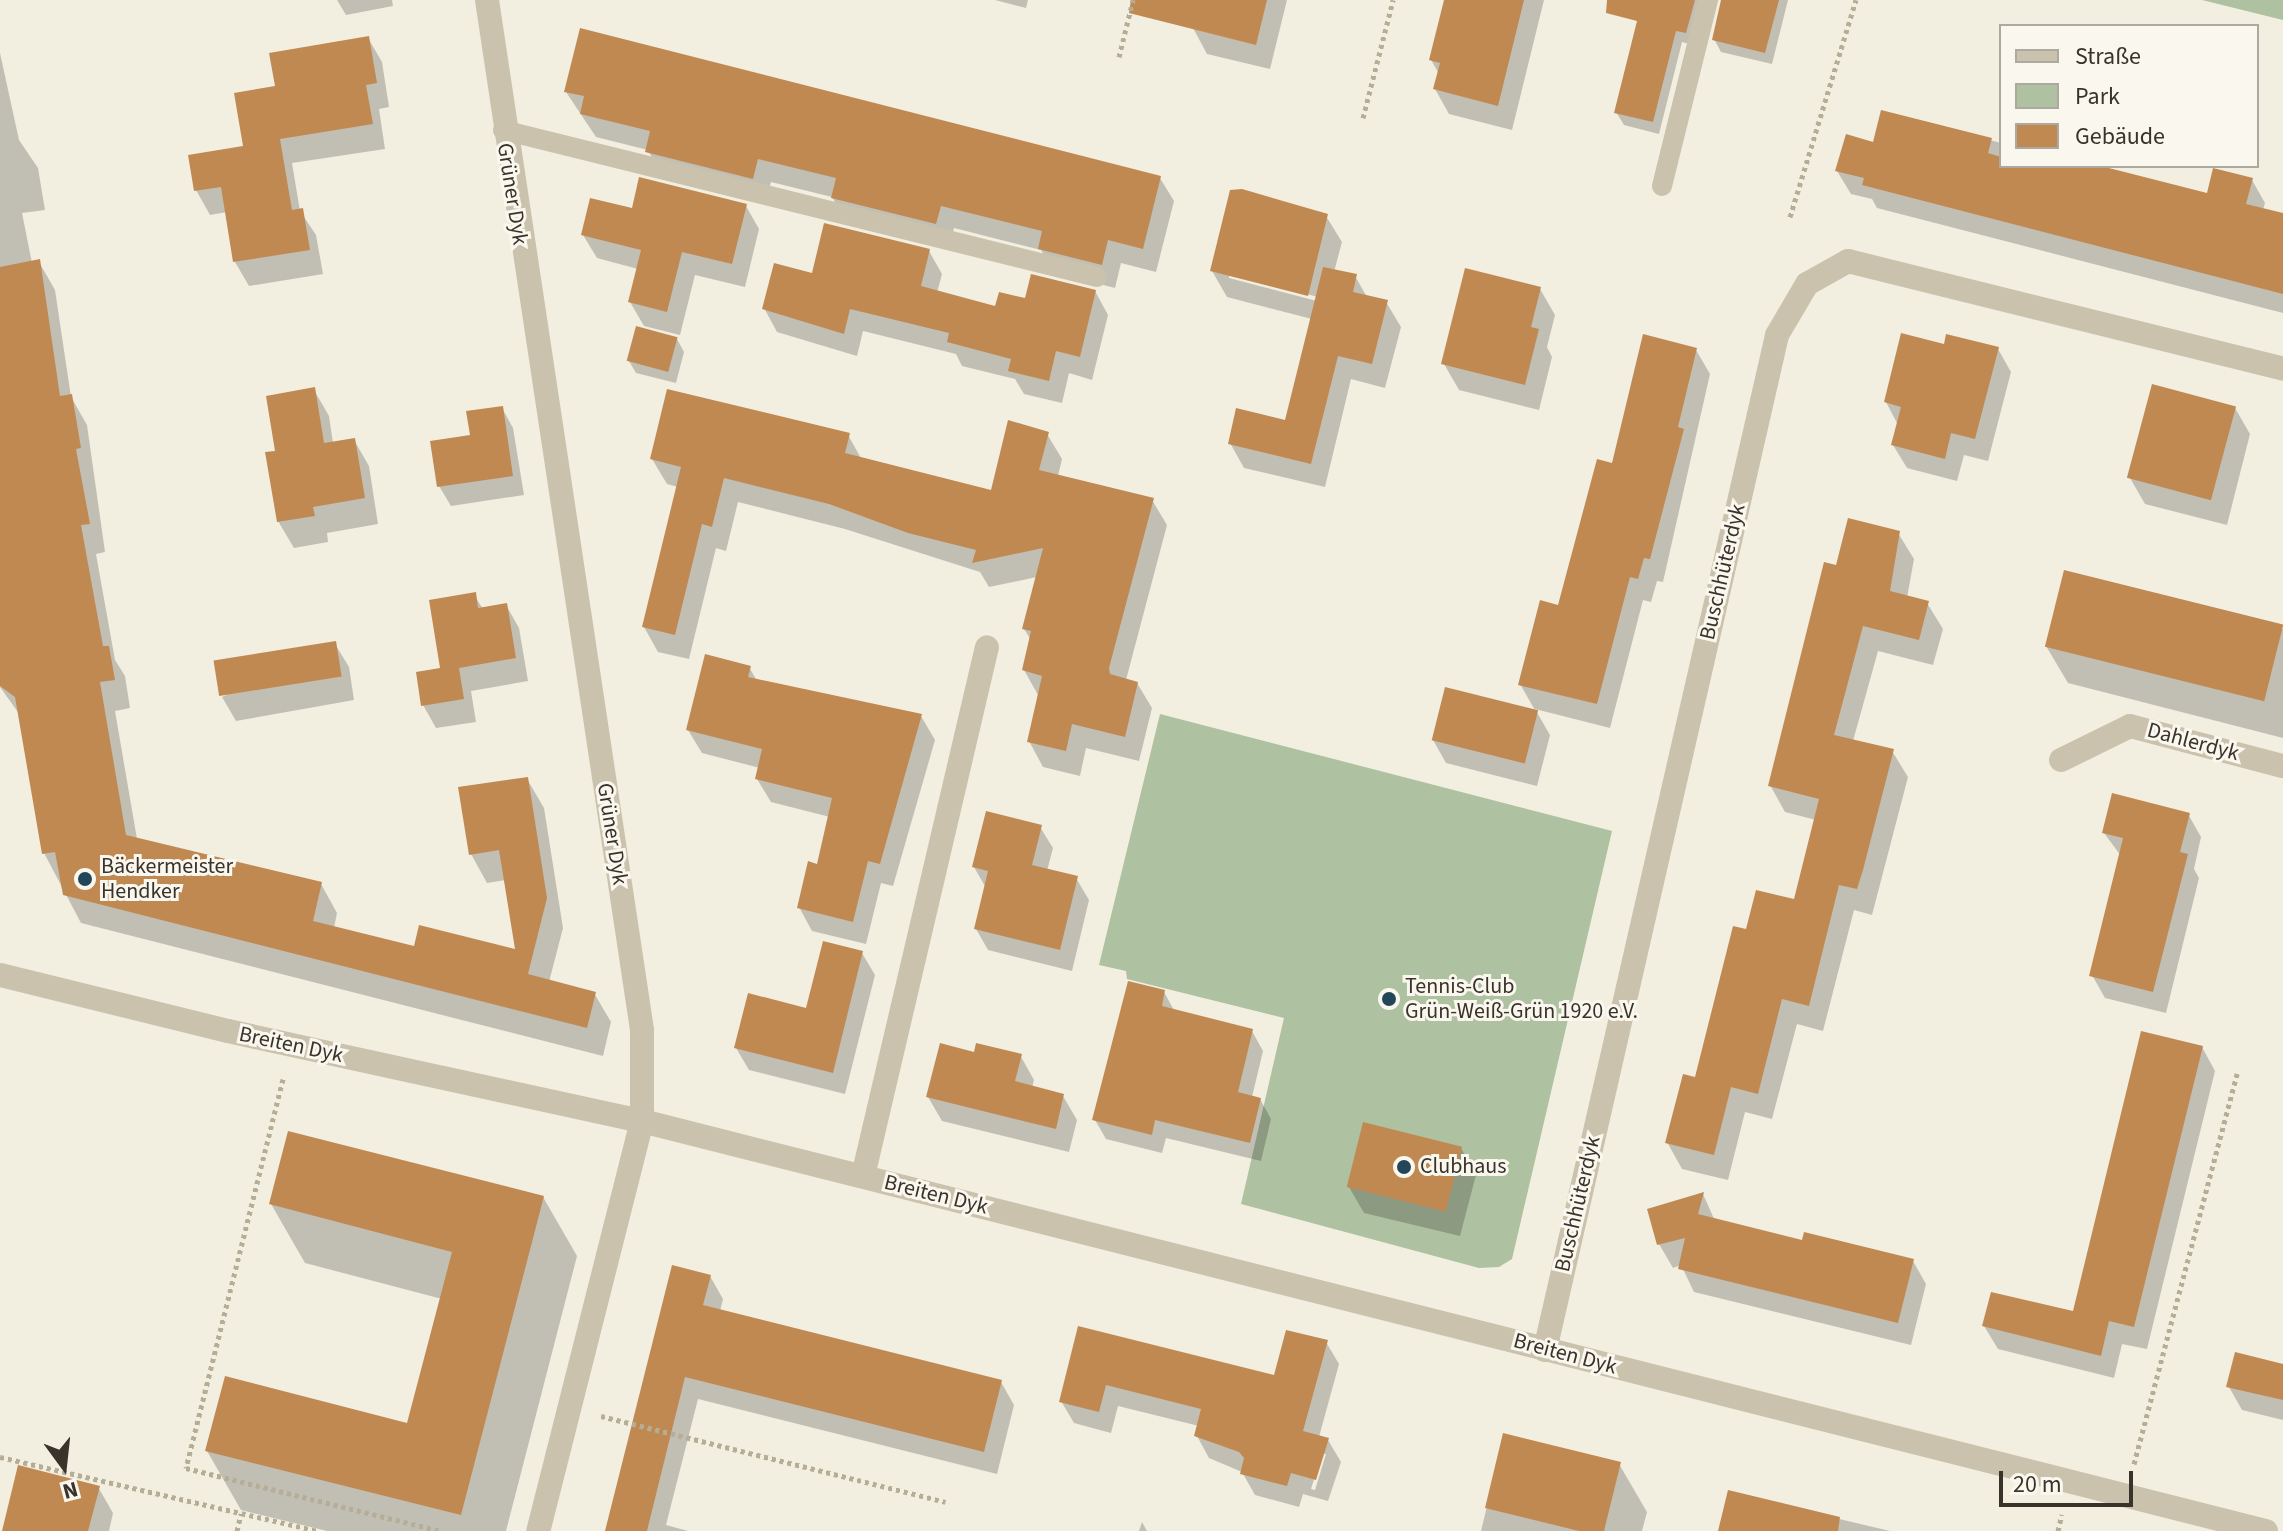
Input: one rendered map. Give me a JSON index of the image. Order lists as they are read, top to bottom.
{
  "streets": {
    "street": [
      "Grüner Dyk",
      "Buschhüterdyk",
      "Dahlerdyk",
      "Breiten Dyk"
    ]
  },
  "crossings": [
    ["Grüner Dyk", "Breiten Dyk"],
    ["Buschhüterdyk", "Breiten Dyk"]
  ],
  "places": ["Bäckermeister Hendker", "Tennis-Club Grün-Weiß-Grün 1920 e.V.", "Clubhaus"],
  "legend": ["Straße", "Park", "Gebäude"],
  "scale_bar": "20 m",
  "north": "bottom"
}
